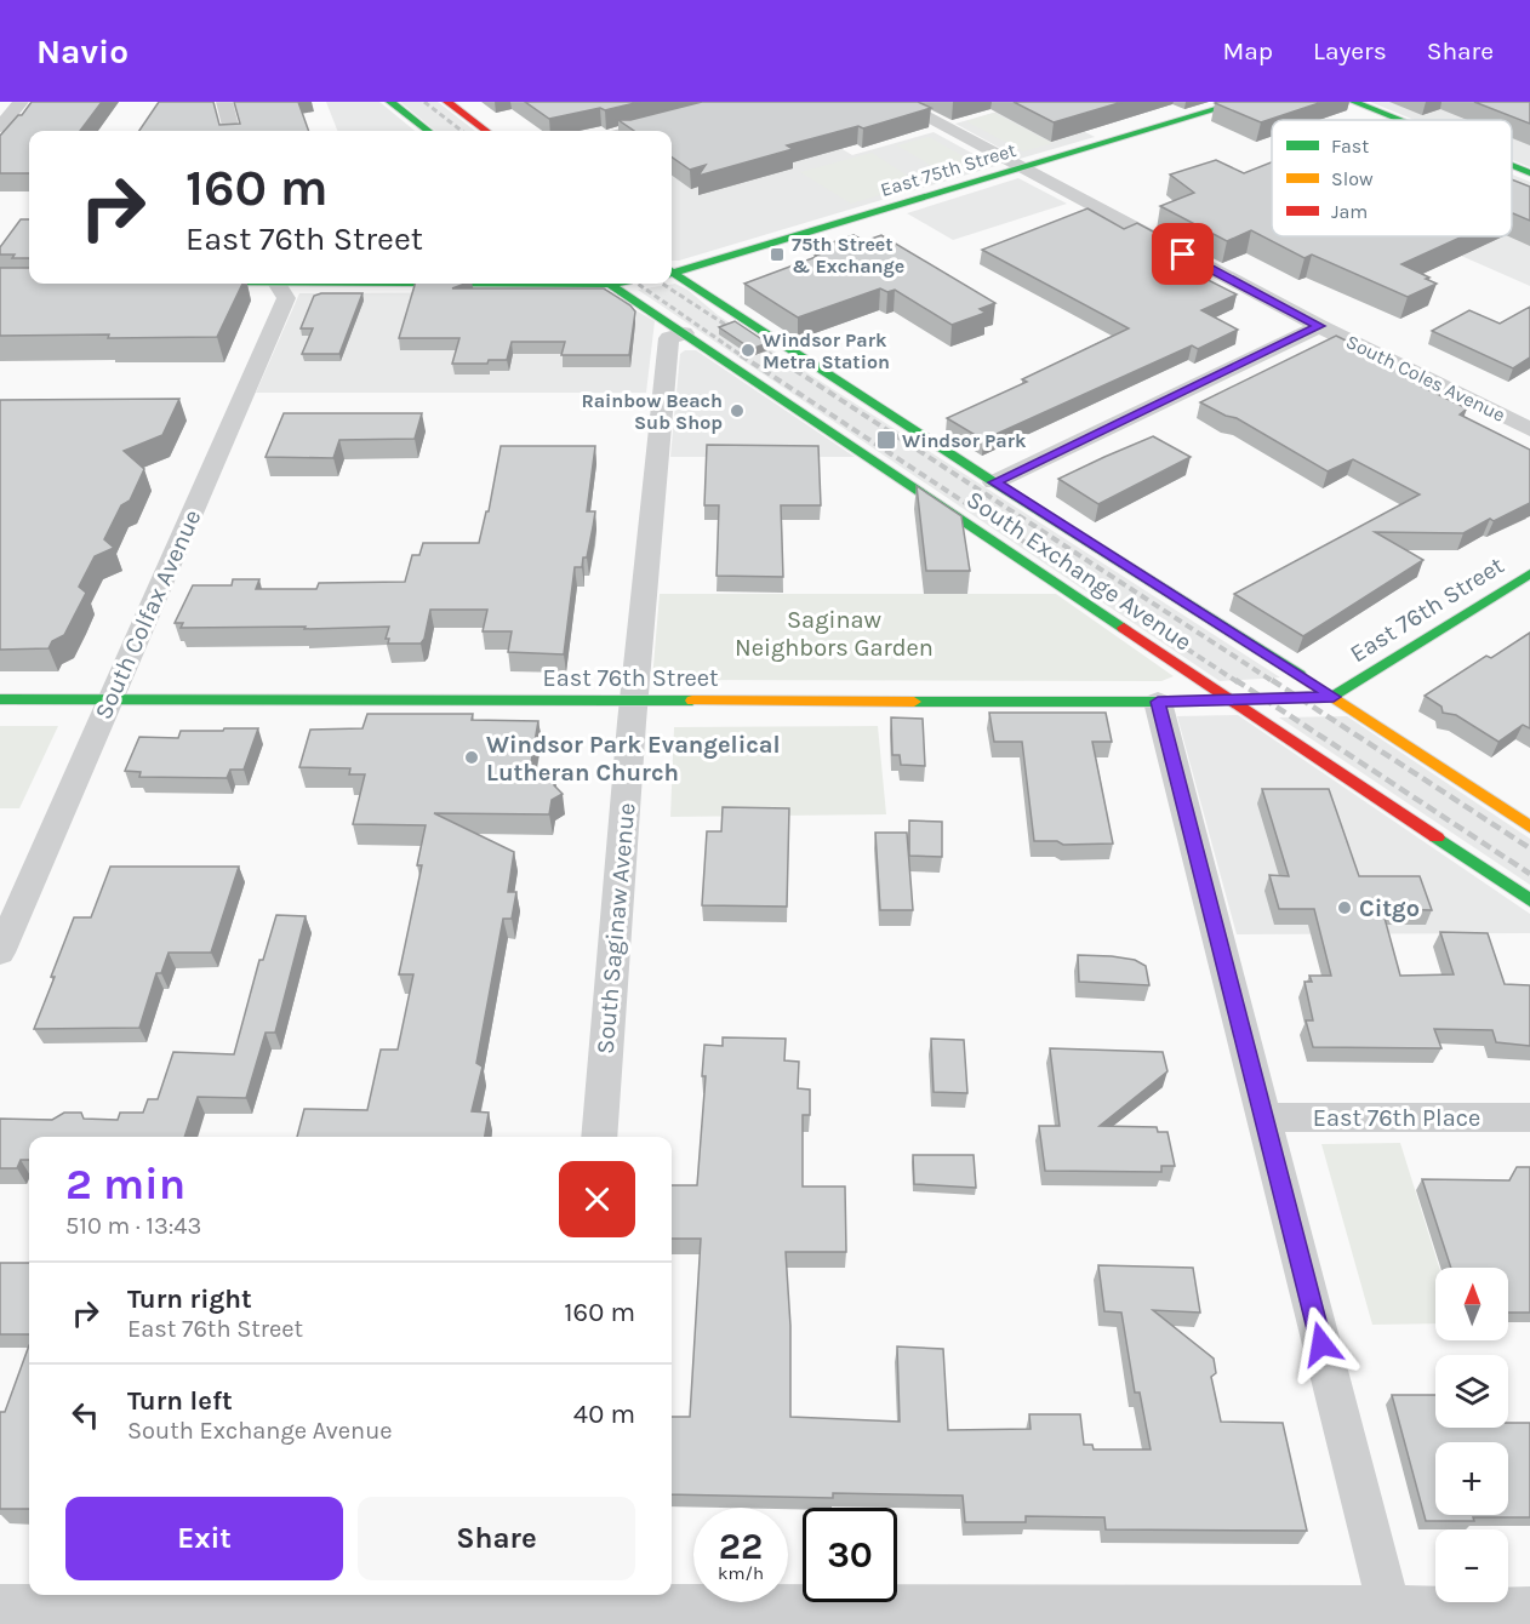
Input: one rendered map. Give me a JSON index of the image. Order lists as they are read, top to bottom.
{
  "streets": {
    "street": [
      "East 75th Street",
      "South Coles Avenue",
      "South Exchange Avenue",
      "East 76th Street",
      "South Colfax Avenue",
      "South Saginaw Avenue",
      "East 76th Place"
    ]
  },
  "crossings": [
    ["East 75th Street", "South Coles Avenue"],
    ["South Exchange Avenue", "East 76th Street"],
    ["South Exchange Avenue", "South Saginaw Avenue"],
    ["East 76th Street", "South Colfax Avenue"],
    ["East 76th Street", "South Saginaw Avenue"]
  ],
  "parks": ["Saginaw Neighbors Garden"],
  "places": {
    "transit": ["75th Street & Exchange", "Windsor Park"],
    "other": [
      "Windsor Park Metra Station",
      "Rainbow Beach Sub Shop",
      "Windsor Park Evangelical Lutheran Church",
      "Citgo"
    ]
  },
  "legend": ["Fast", "Slow", "Jam"],
  "north": "top",
  "page": {
    "header": "Navio",
    "nav": ["Map", "Layers", "Share"],
    "turn": ["160 m", "East 76th Street"],
    "heading": ["2 min", "510 m · 13:43"],
    "list": [
      {
        "name": "Turn right",
        "note": "East 76th Street",
        "value": "160 m"
      },
      {
        "name": "Turn left",
        "note": "South Exchange Avenue",
        "value": "40 m"
      }
    ],
    "map_buttons": ["+", "−"],
    "buttons": ["Exit", "Share"],
    "speed": "22 km/h",
    "limit": "30"
  }
}
